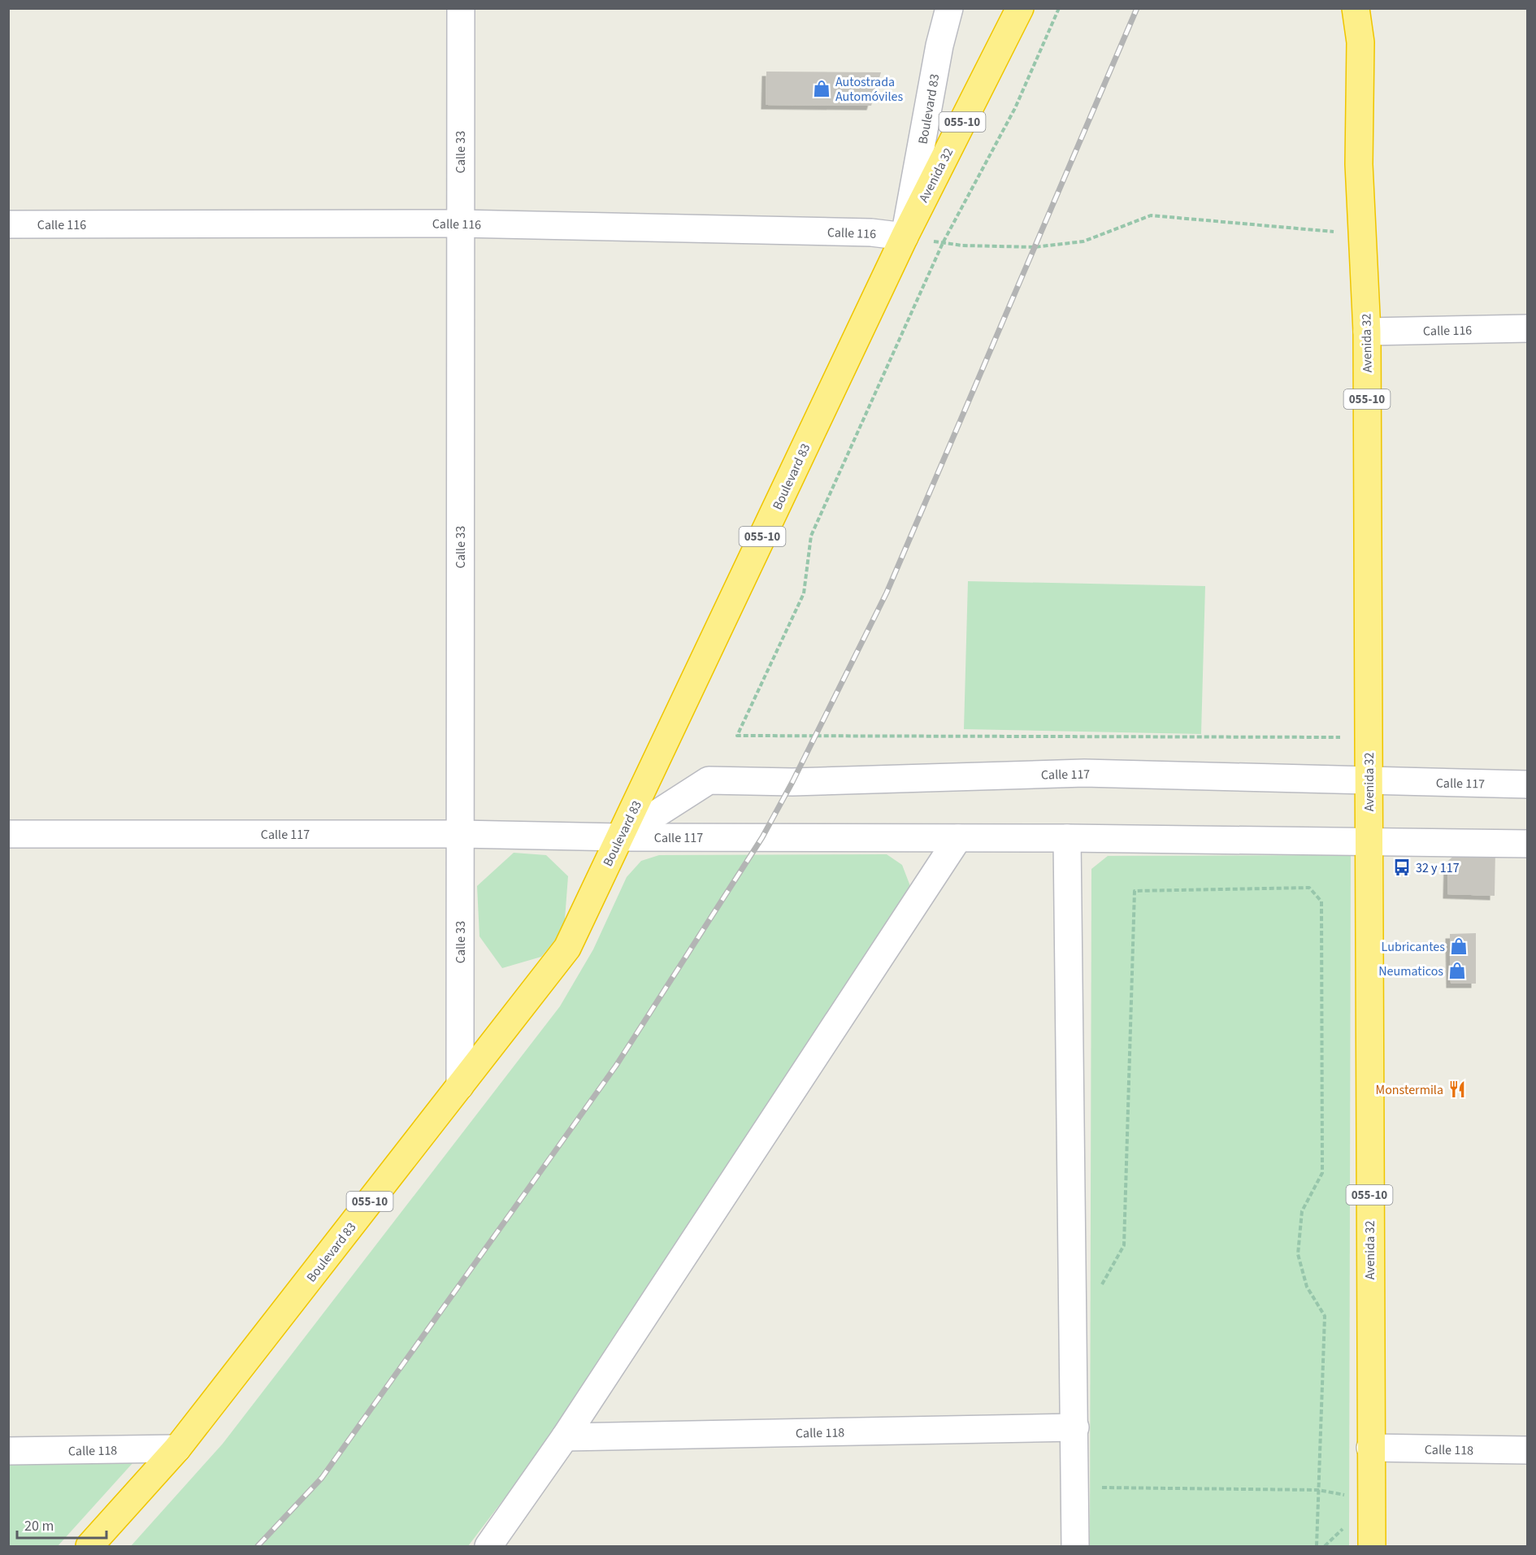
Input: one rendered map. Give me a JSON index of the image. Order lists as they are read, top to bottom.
{
  "streets": {
    "highway": ["Boulevard 83", "055-10", "Avenida 32"],
    "street": [
      "Calle 33",
      "Calle 116",
      "Calle 117",
      "Calle 118"
    ]
  },
  "crossings": [
    ["Boulevard 83", "Calle 33"],
    ["Boulevard 83", "Avenida 32"],
    ["Boulevard 83", "Calle 116"],
    ["Boulevard 83", "Calle 117"],
    ["Boulevard 83", "Calle 118"],
    ["Calle 33", "Calle 116"],
    ["Calle 33", "Calle 117"],
    ["Avenida 32", "Calle 116"],
    ["Avenida 32", "Calle 117"],
    ["Avenida 32", "Calle 118"]
  ],
  "places": {
    "shop": ["Autostrada Automóviles", "Lubricantes", "Neumaticos"],
    "bus stop": ["32 y 117"],
    "restaurant": ["Monstermila"]
  },
  "scale_bar": "20 m"
}
